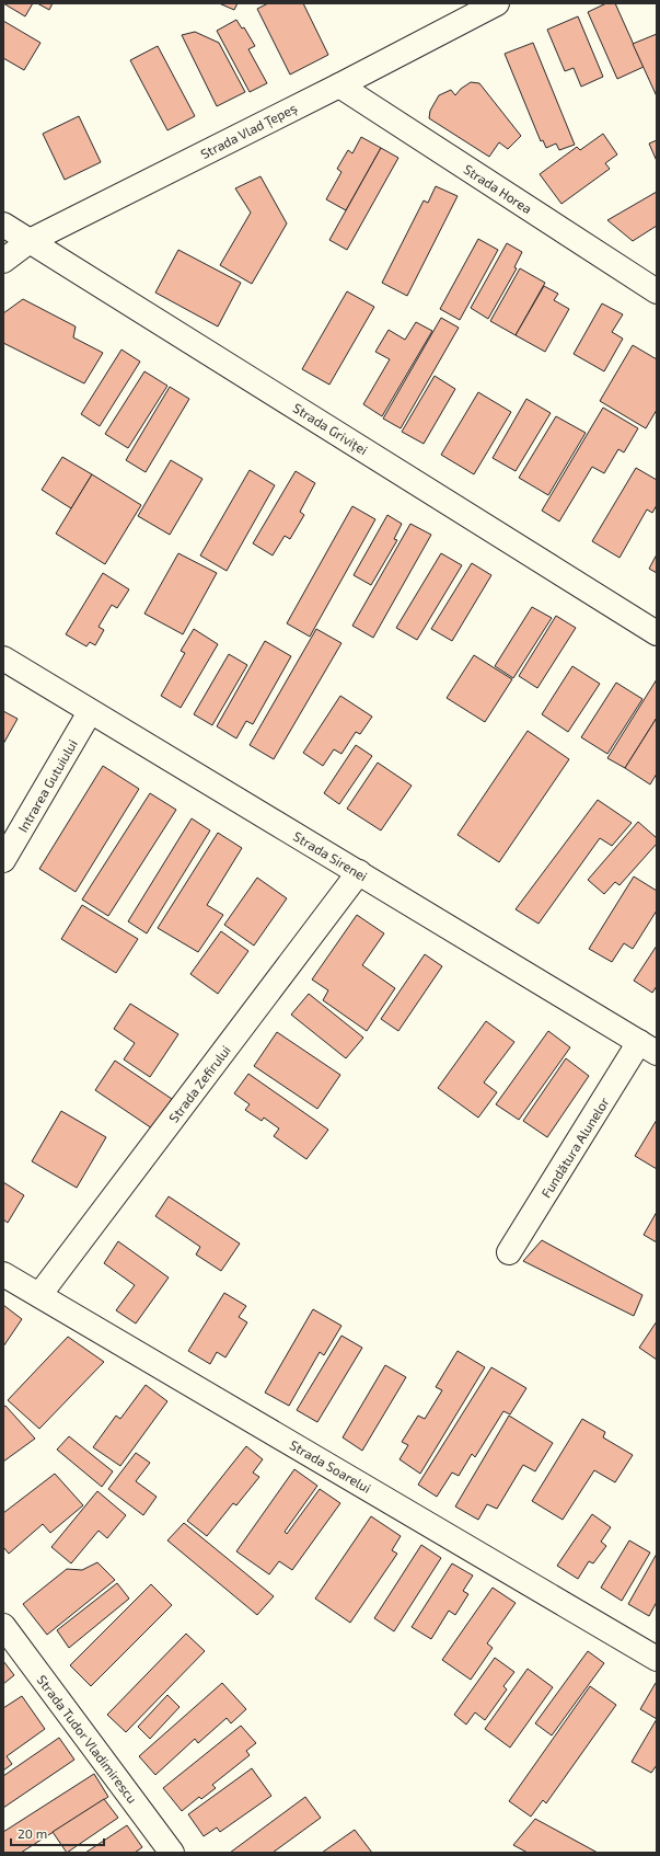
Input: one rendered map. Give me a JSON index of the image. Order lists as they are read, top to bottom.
{
  "streets": {
    "street": [
      "Strada Vlad Țepeș",
      "Strada Horea",
      "Strada Griviței",
      "Intrarea Gutuiului",
      "Strada Sirenei",
      "Strada Zefirului",
      "Fundătura Alunelor",
      "Strada Soarelui",
      "Strada Tudor Vladimirescu"
    ]
  },
  "crossings": [
    ["Strada Vlad Țepeș", "Strada Horea"],
    ["Strada Vlad Țepeș", "Strada Griviței"],
    ["Intrarea Gutuiului", "Strada Sirenei"],
    ["Strada Sirenei", "Strada Zefirului"],
    ["Strada Sirenei", "Fundătura Alunelor"],
    ["Strada Zefirului", "Strada Soarelui"]
  ],
  "scale_bar": "20 m"
}
